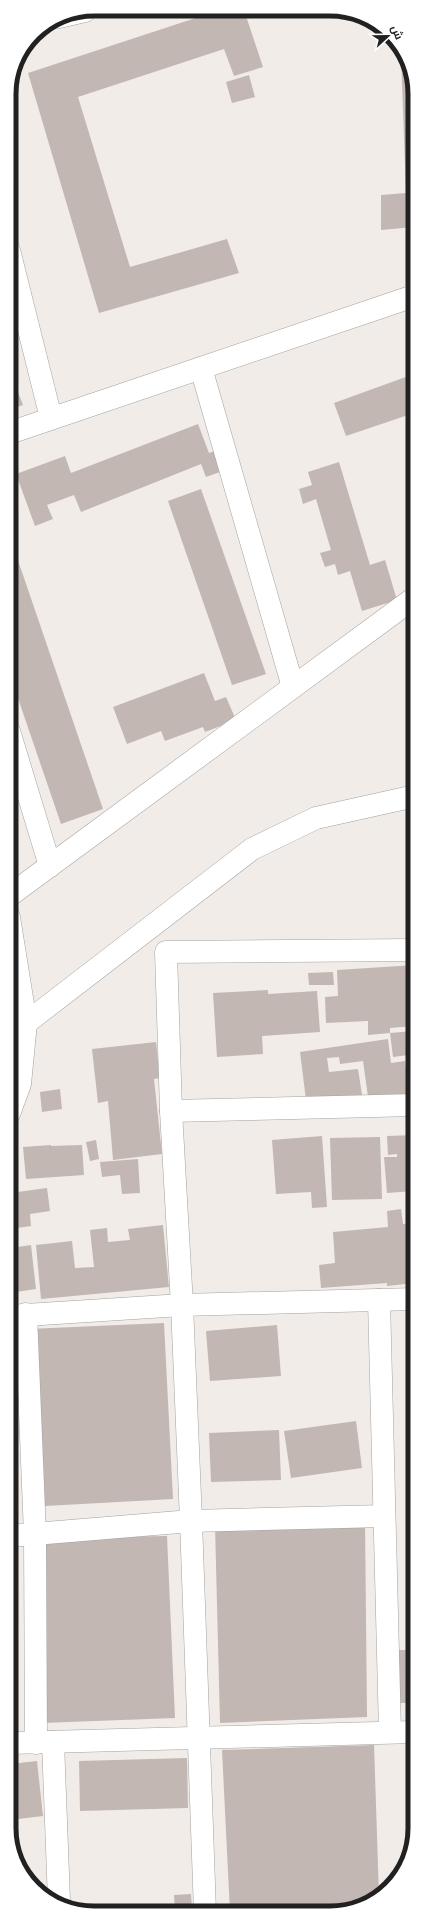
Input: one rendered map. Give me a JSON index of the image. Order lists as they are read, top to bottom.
{
  "north": "right"
}
